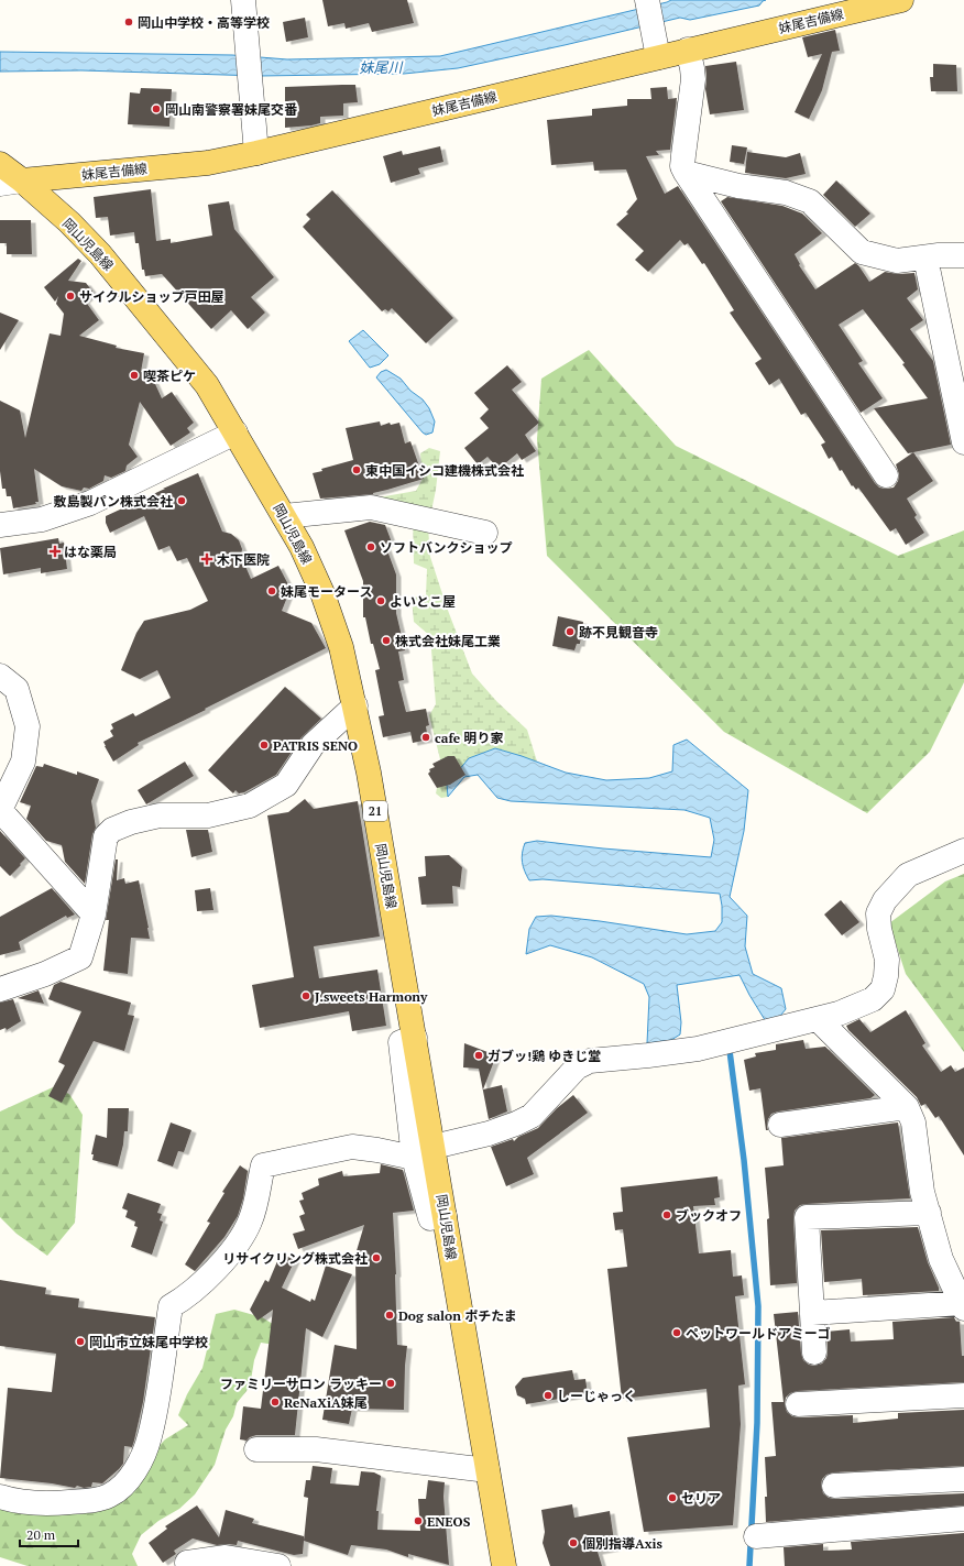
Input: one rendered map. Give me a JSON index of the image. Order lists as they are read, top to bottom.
{
  "streets": {
    "main road": ["妹尾吉備線", "岡山児島線", "21"]
  },
  "crossings": [
    ["妹尾吉備線", "岡山児島線"]
  ],
  "water": ["妹尾川"],
  "places": {
    "other": [
      "岡山中学校・高等学校",
      "岡山南警察署妹尾交番",
      "サイクルショップ戸田屋",
      "喫茶ピケ",
      "東中国イシコ建機株式会社",
      "敷島製パン株式会社",
      "ソフトバンクショップ",
      "妹尾モータース",
      "よいとこ屋",
      "跡不見観音寺",
      "株式会社妹尾工業",
      "cafe 明り家",
      "PATRIS SENO",
      "J.sweets Harmony",
      "ガブッ!鶏 ゆきじ堂",
      "ブックオフ",
      "リサイクリング株式会社",
      "Dog salon ポチたま",
      "ペットワールドアミーゴ",
      "岡山市立妹尾中学校",
      "ファミリーサロン ラッキー",
      "しーじゃっく",
      "ReNaXiA妹尾",
      "セリア",
      "ENEOS",
      "個別指導Axis"
    ],
    "health": ["はな薬局", "木下医院"]
  },
  "scale_bar": "20 m"
}
